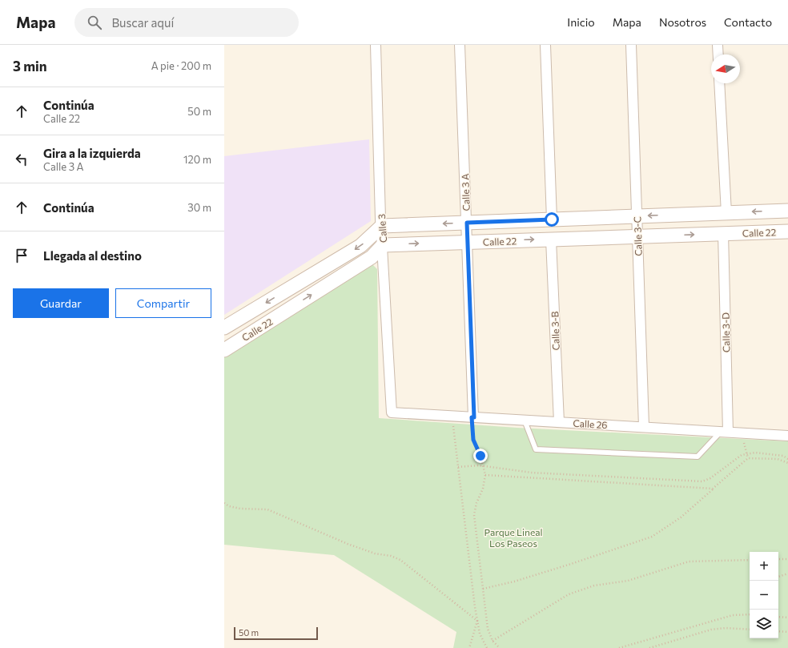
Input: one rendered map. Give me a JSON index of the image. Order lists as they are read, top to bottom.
{
  "streets": {
    "street": [
      "Calle 3 A",
      "Calle 3",
      "Calle 22",
      "Calle 3-C",
      "Calle 3-B",
      "Calle 3-D",
      "Calle 26"
    ]
  },
  "crossings": [
    ["Calle 3 A", "Calle 22"],
    ["Calle 3 A", "Calle 26"],
    ["Calle 3", "Calle 22"],
    ["Calle 3", "Calle 26"],
    ["Calle 22", "Calle 3-C"],
    ["Calle 22", "Calle 3-B"],
    ["Calle 22", "Calle 3-D"],
    ["Calle 3-C", "Calle 26"],
    ["Calle 3-B", "Calle 26"],
    ["Calle 3-D", "Calle 26"]
  ],
  "parks": ["Parque Lineal Los Paseos"],
  "scale_bar": "50 m",
  "north": "left",
  "page": {
    "header": "Mapa",
    "search": "Buscar aquí",
    "nav": [
      "Inicio",
      "Mapa",
      "Nosotros",
      "Contacto"
    ],
    "heading": ["3 min", "A pie · 200 m"],
    "list": [
      ["Continúa", "Calle 22", "50 m"],
      ["Gira a la izquierda", "Calle 3 A", "120 m"],
      ["Continúa", "30 m"],
      "Llegada al destino"
    ],
    "buttons": ["Guardar", "Compartir"],
    "map_buttons": ["+", "−"],
    "scale": "50 m"
  }
}
